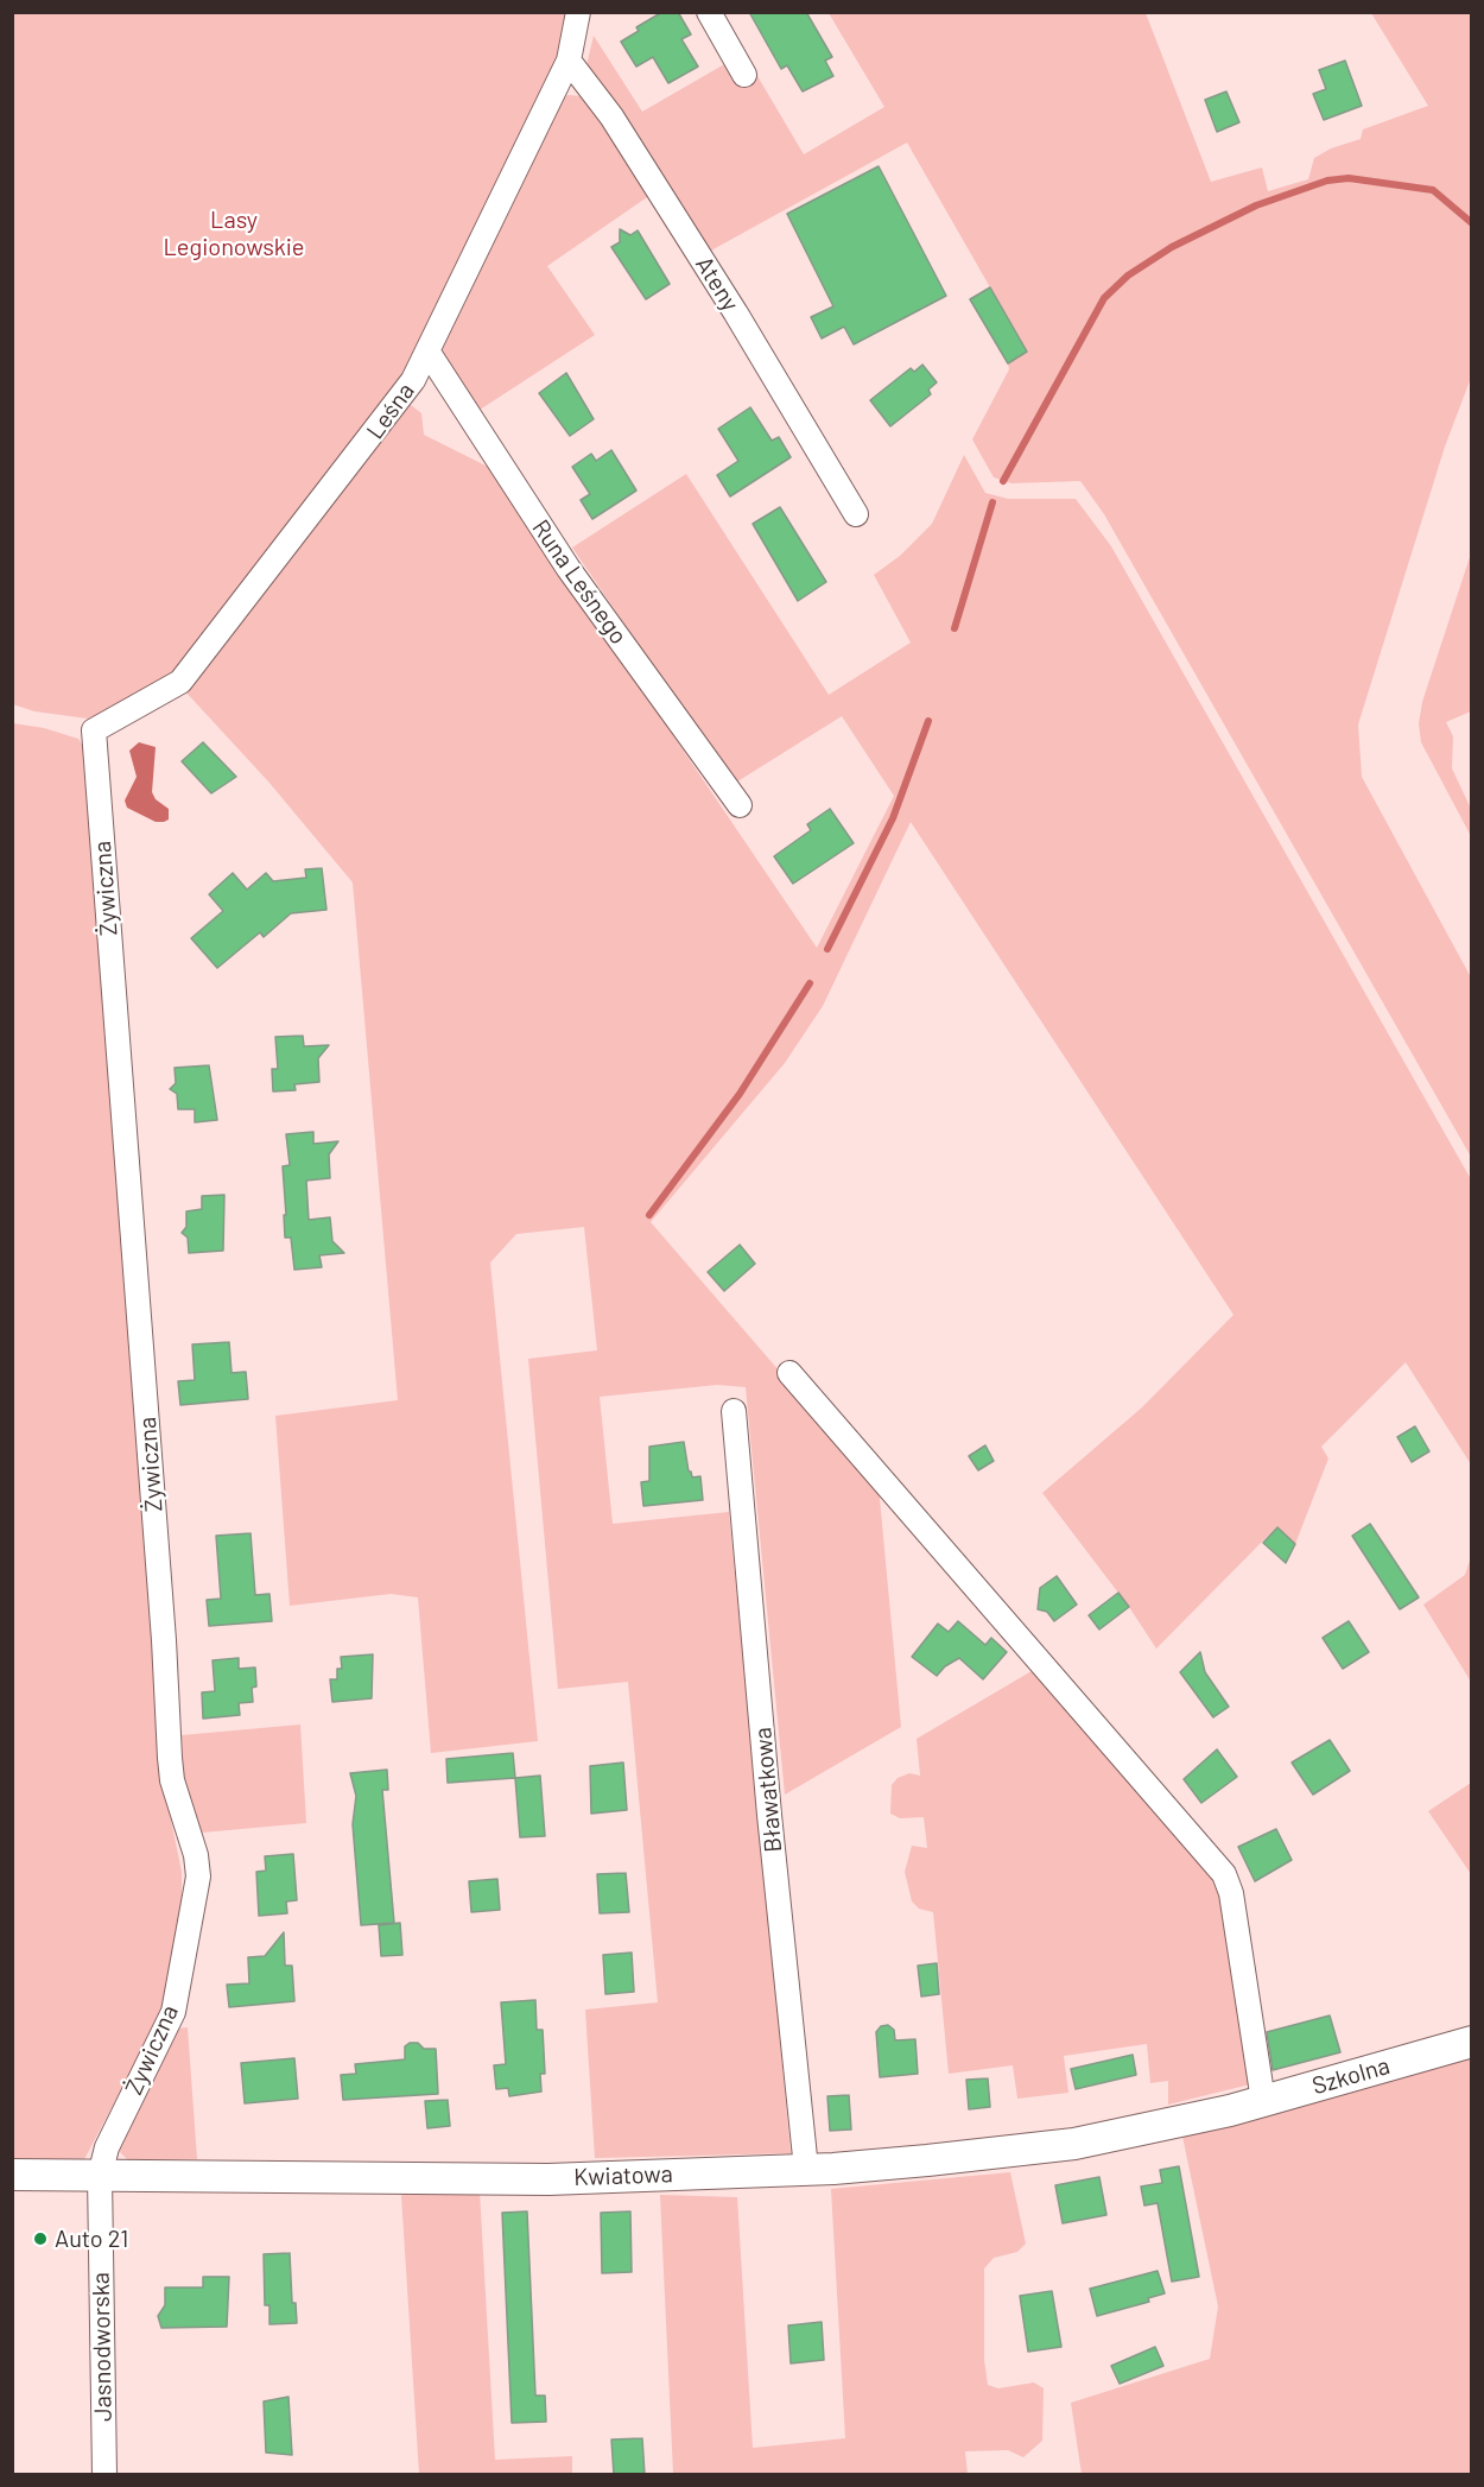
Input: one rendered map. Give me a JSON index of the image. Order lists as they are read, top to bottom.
{
  "streets": {
    "street": [
      "Ateny",
      "Leśna",
      "Runa Leśnego",
      "Żywiczna",
      "Bławatkowa",
      "Szkolna",
      "Kwiatowa",
      "Jasnodworska"
    ]
  },
  "crossings": [
    ["Ateny", "Leśna"],
    ["Leśna", "Runa Leśnego"],
    ["Leśna", "Żywiczna"],
    ["Żywiczna", "Kwiatowa"],
    ["Żywiczna", "Jasnodworska"],
    ["Bławatkowa", "Kwiatowa"],
    ["Szkolna", "Kwiatowa"],
    ["Kwiatowa", "Jasnodworska"]
  ],
  "parks": ["Lasy Legionowskie"],
  "places": ["Auto 21"]
}
